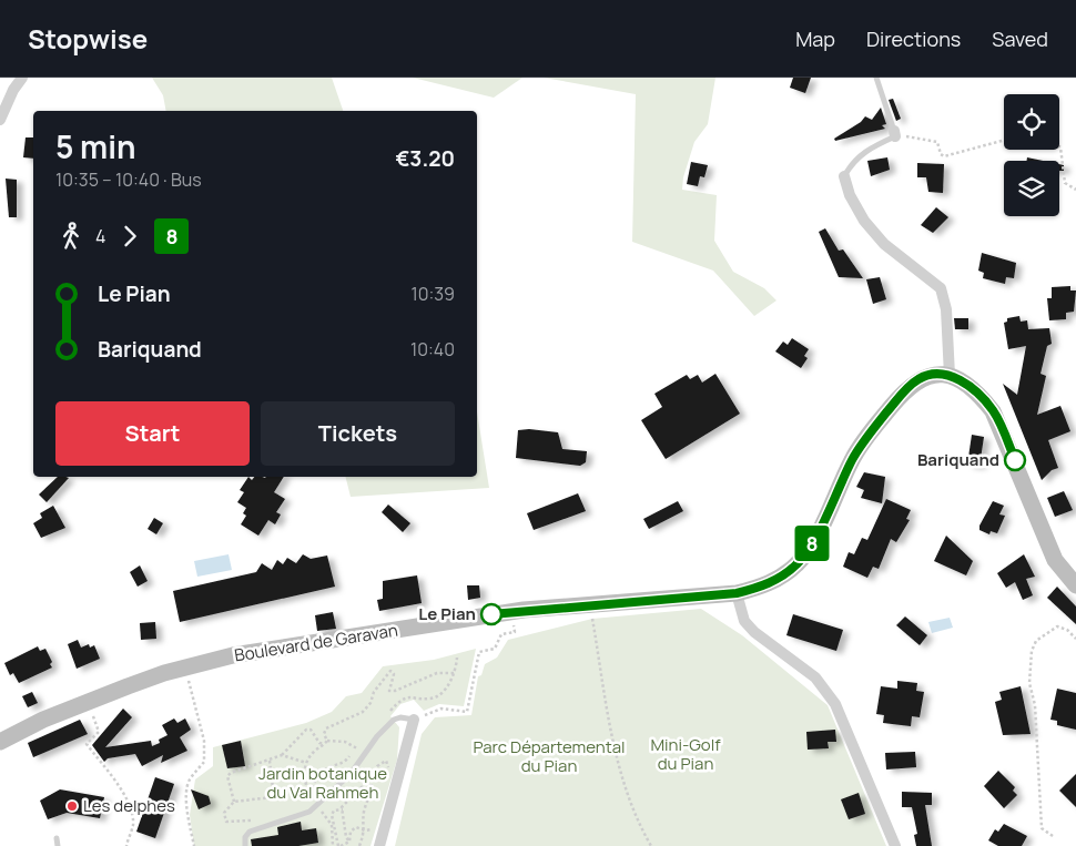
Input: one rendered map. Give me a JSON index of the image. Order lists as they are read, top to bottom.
{
  "streets": {
    "street": ["Boulevard de Garavan"]
  },
  "parks": ["Mini-Golf du Pian", "Parc Départemental du Pian", "Jardin botanique du Val Rahmeh"],
  "places": ["Bariquand", "Le Pian", "Les delphes"],
  "lines": ["bus line 8"],
  "page": {
    "header": "Stopwise",
    "nav": ["Map", "Directions", "Saved"],
    "on_map": "8",
    "heading": ["5 min", "10:35 – 10:40 · Bus", "€3.20"],
    "legs": ["4", "8"],
    "list": [
      {
        "name": "Le Pian",
        "value": "10:39"
      },
      {
        "name": "Bariquand",
        "value": "10:40"
      }
    ],
    "buttons": ["Start", "Tickets"]
  }
}
